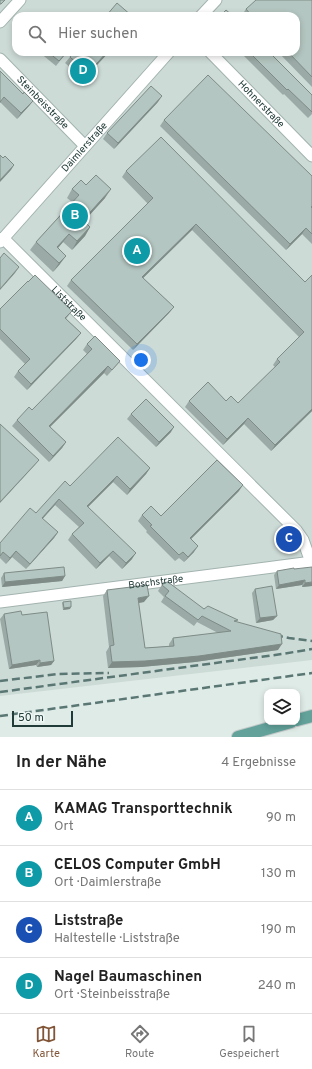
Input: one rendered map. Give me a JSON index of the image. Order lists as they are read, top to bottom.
{
  "streets": {
    "street": [
      "Steinbeisstraße",
      "Hohnerstraße",
      "Daimlerstraße",
      "Liststraße",
      "Boschstraße"
    ]
  },
  "crossings": [
    ["Steinbeisstraße", "Daimlerstraße"],
    ["Daimlerstraße", "Liststraße"],
    ["Liststraße", "Boschstraße"]
  ],
  "scale_bar": "50 m",
  "page": {
    "search": "Hier suchen",
    "pins": [
      "D",
      "B",
      "A",
      "C"
    ],
    "scale": "50 m",
    "heading": ["In der Nähe", "4 Ergebnisse"],
    "list": [
      {
        "mark": "A",
        "name": "KAMAG Transporttechnik",
        "note": "Ort",
        "value": "90 m"
      },
      {
        "mark": "B",
        "name": "CELOS Computer GmbH",
        "note": "Ort · Daimlerstraße",
        "value": "130 m"
      },
      {
        "mark": "C",
        "name": "Liststraße",
        "note": "Haltestelle · Liststraße",
        "value": "190 m"
      },
      {
        "mark": "D",
        "name": "Nagel Baumaschinen",
        "note": "Ort · Steinbeisstraße",
        "value": "240 m"
      }
    ],
    "nav": ["Karte", "Route", "Gespeichert"]
  }
}
